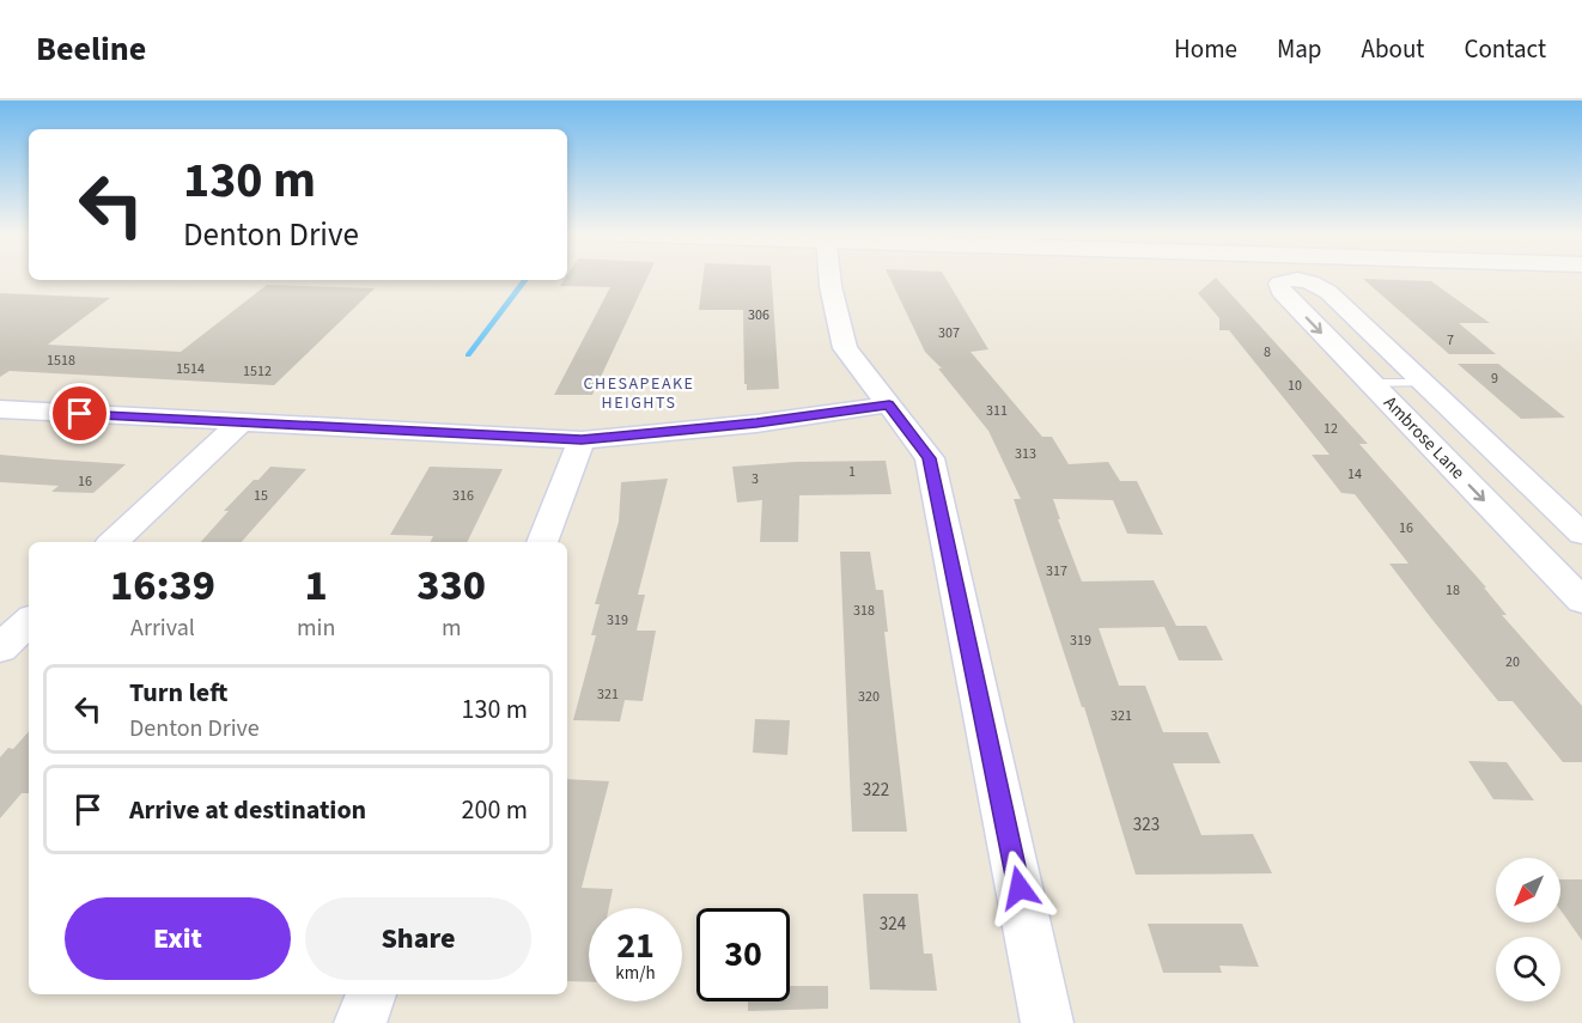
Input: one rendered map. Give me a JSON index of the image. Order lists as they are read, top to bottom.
{
  "streets": {
    "street": ["Ambrose Lane"]
  },
  "districts": ["CHESAPEAKE HEIGHTS"],
  "house_numbers": [
    "306",
    "307",
    "7",
    "8",
    "1518",
    "1514",
    "1512",
    "9",
    "10",
    "311",
    "12",
    "313",
    "1",
    "14",
    "3",
    "16",
    "15",
    "316",
    "16",
    "317",
    "18",
    "318",
    "319",
    "319",
    "20",
    "321",
    "320",
    "321",
    "322",
    "323",
    "324"
  ],
  "north": "bottom left",
  "page": {
    "header": "Beeline",
    "nav": [
      "Home",
      "Map",
      "About",
      "Contact"
    ],
    "turn": ["130 m", "Denton Drive"],
    "eta": [
      "16:39",
      "Arrival",
      "1",
      "min",
      "330",
      "m"
    ],
    "list": [
      {
        "name": "Turn left",
        "note": "Denton Drive",
        "value": "130 m"
      },
      {
        "name": "Arrive at destination",
        "value": "200 m"
      }
    ],
    "buttons": ["Exit", "Share"],
    "speed": "21 km/h",
    "limit": "30"
  }
}
